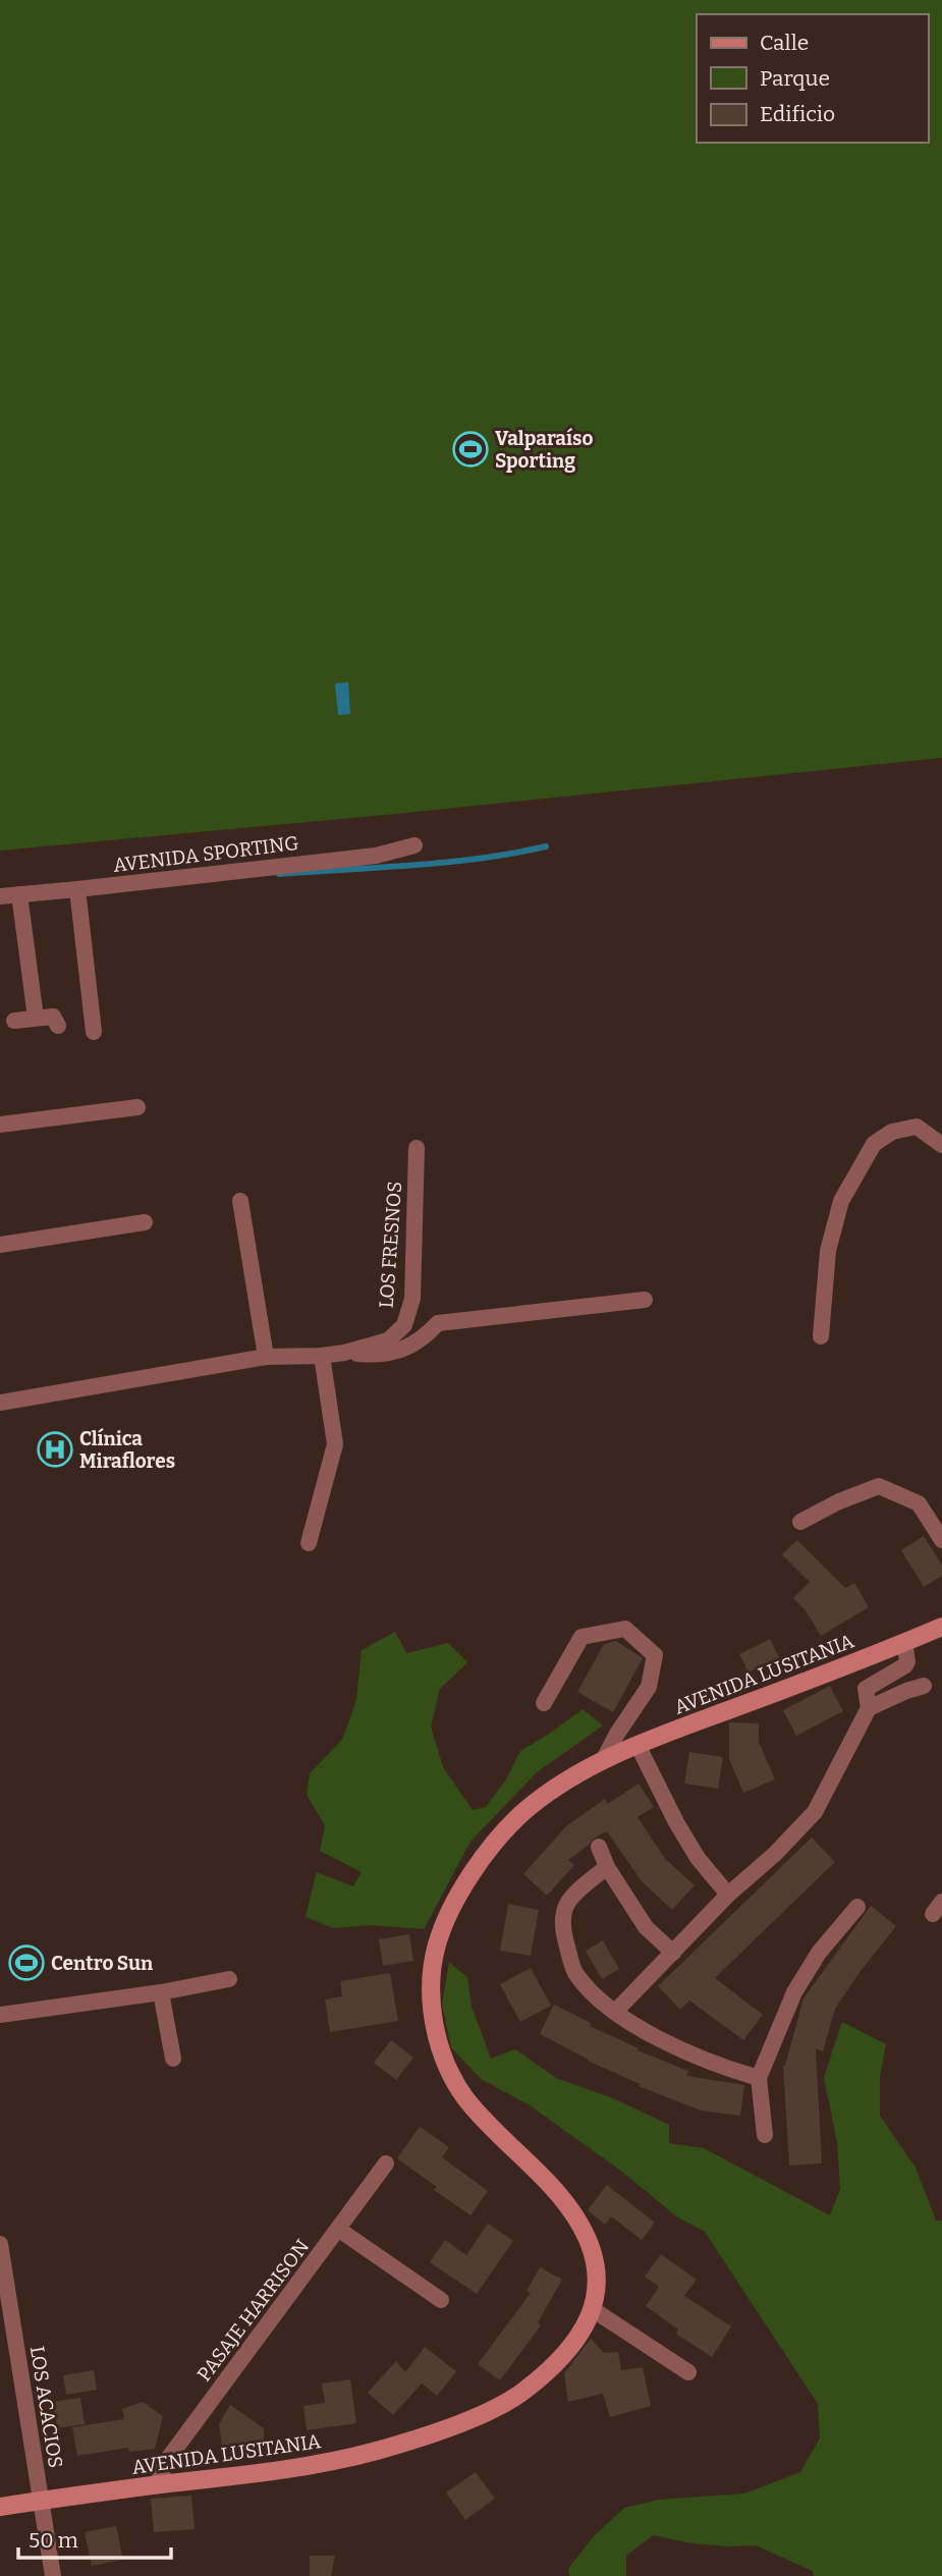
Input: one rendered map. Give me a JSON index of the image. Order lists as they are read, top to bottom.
{
  "streets": {
    "street": [
      "AVENIDA SPORTING",
      "LOS FRESNOS",
      "AVENIDA LUSITANIA",
      "PASAJE HARRISON",
      "LOS ACACIOS"
    ]
  },
  "crossings": [
    ["AVENIDA LUSITANIA", "PASAJE HARRISON"],
    ["AVENIDA LUSITANIA", "LOS ACACIOS"]
  ],
  "places": {
    "sports": ["Valparaíso Sporting", "Centro Sun"],
    "hospital": ["Clínica Miraflores"]
  },
  "legend": ["Calle", "Parque", "Edificio"],
  "scale_bar": "50 m"
}
